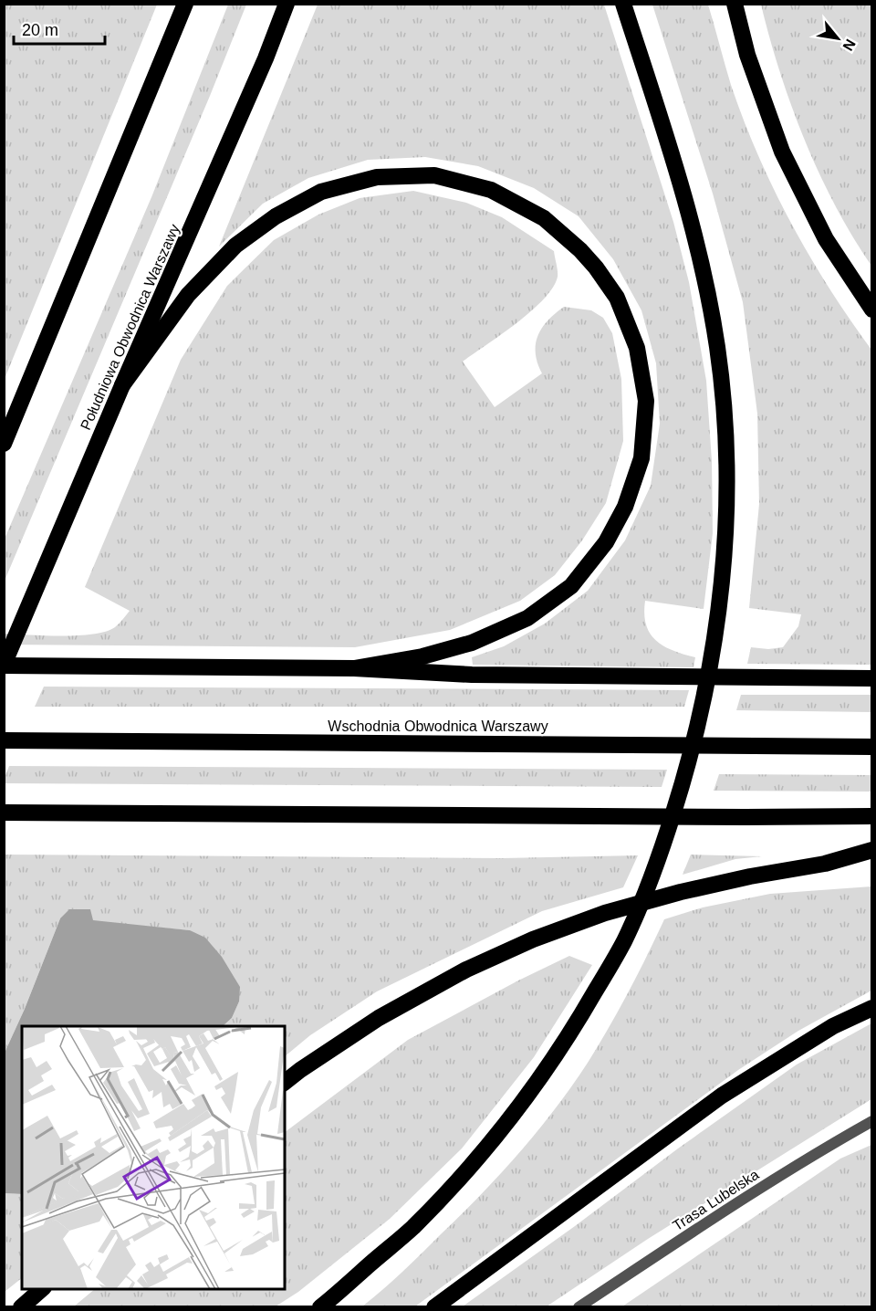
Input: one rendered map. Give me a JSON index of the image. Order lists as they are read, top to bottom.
{
  "streets": {
    "highway": ["Południowa Obwodnica Warszawy", "Wschodnia Obwodnica Warszawy"],
    "street": ["Trasa Lubelska"]
  },
  "scale_bar": "20 m",
  "north": "bottom right"
}
